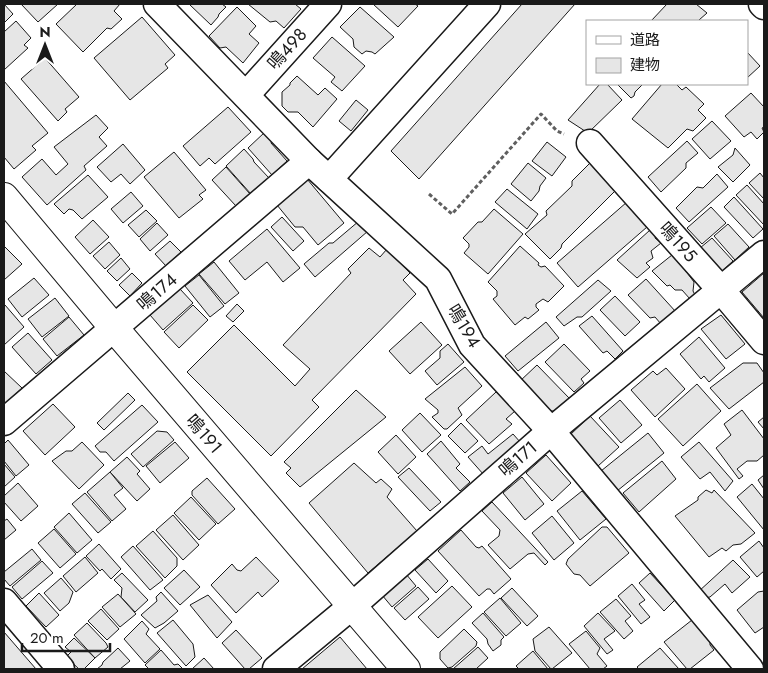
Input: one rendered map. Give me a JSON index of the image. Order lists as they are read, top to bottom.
{
  "streets": {
    "street": [
      "鳴498",
      "鳴195",
      "鳴174",
      "鳴194",
      "鳴191",
      "鳴171"
    ]
  },
  "crossings": [
    ["鳴498", "鳴194"],
    ["鳴195", "鳴171"],
    ["鳴174", "鳴194"],
    ["鳴174", "鳴191"],
    ["鳴194", "鳴171"],
    ["鳴191", "鳴171"]
  ],
  "legend": ["道路", "建物"],
  "scale_bar": "20 m",
  "north": "top"
}
